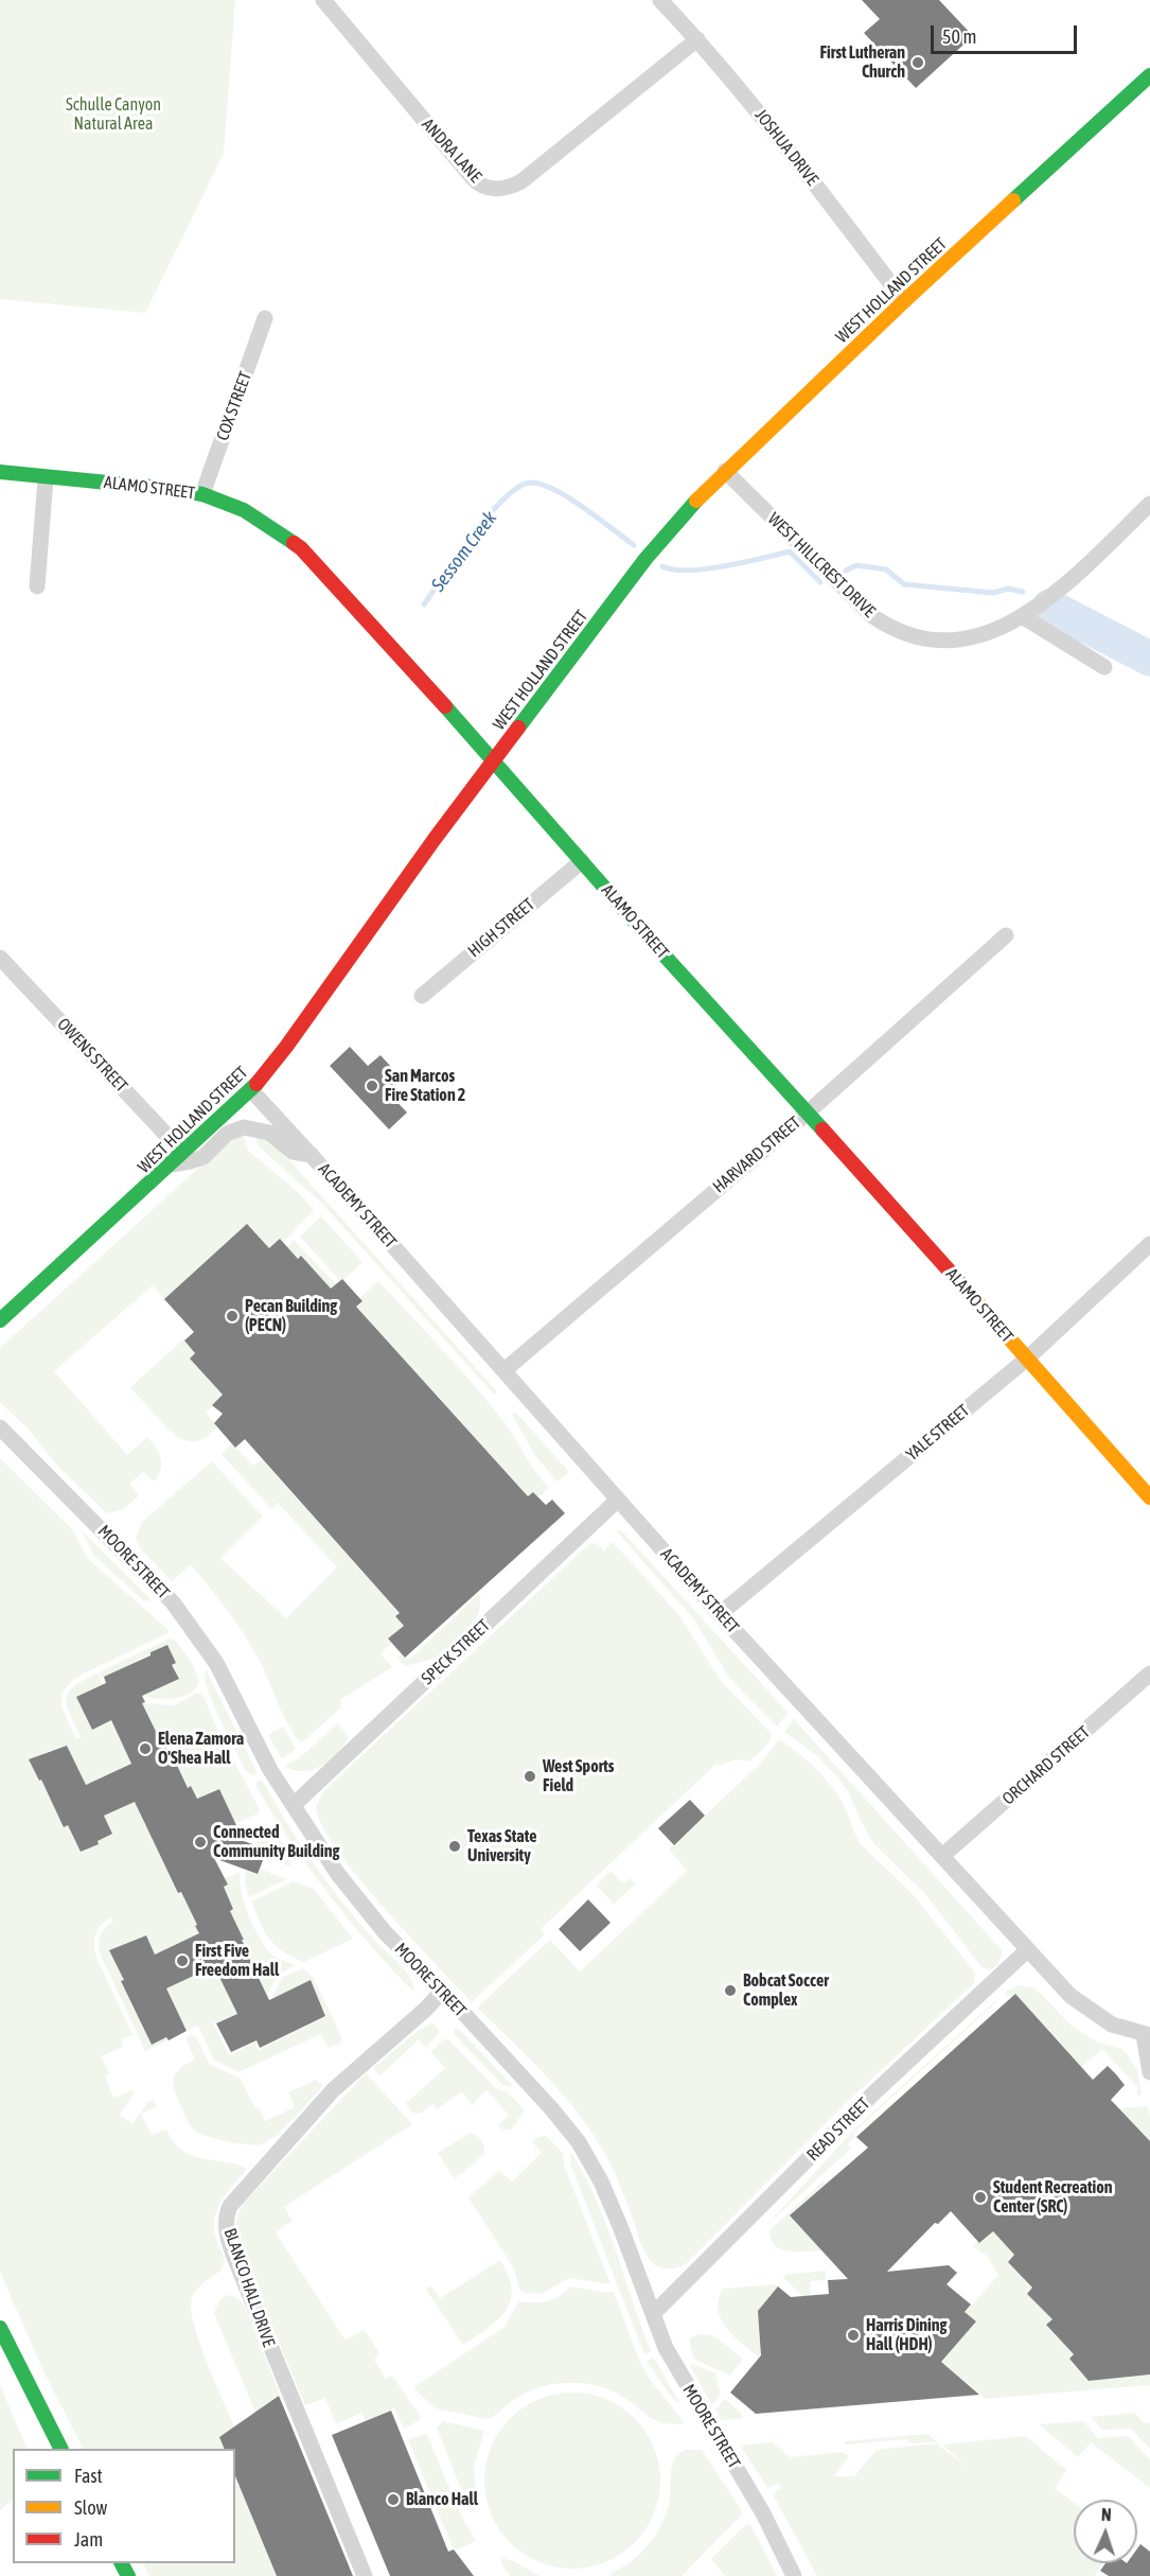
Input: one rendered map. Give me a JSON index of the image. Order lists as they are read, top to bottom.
{
  "streets": {
    "street": [
      "JOSHUA DRIVE",
      "ANDRA LANE",
      "WEST HOLLAND STREET",
      "COX STREET",
      "ALAMO STREET",
      "WEST HILLCREST DRIVE",
      "HIGH STREET",
      "OWENS STREET",
      "HARVARD STREET",
      "ACADEMY STREET",
      "YALE STREET",
      "MOORE STREET",
      "SPECK STREET",
      "ORCHARD STREET",
      "READ STREET",
      "BLANCO HALL DRIVE"
    ]
  },
  "crossings": [
    ["JOSHUA DRIVE", "ANDRA LANE"],
    ["JOSHUA DRIVE", "WEST HOLLAND STREET"],
    ["WEST HOLLAND STREET", "ALAMO STREET"],
    ["WEST HOLLAND STREET", "WEST HILLCREST DRIVE"],
    ["WEST HOLLAND STREET", "OWENS STREET"],
    ["WEST HOLLAND STREET", "ACADEMY STREET"],
    ["COX STREET", "ALAMO STREET"],
    ["ALAMO STREET", "HIGH STREET"],
    ["ALAMO STREET", "HARVARD STREET"],
    ["ALAMO STREET", "YALE STREET"],
    ["HARVARD STREET", "ACADEMY STREET"],
    ["ACADEMY STREET", "YALE STREET"],
    ["ACADEMY STREET", "SPECK STREET"],
    ["ACADEMY STREET", "ORCHARD STREET"],
    ["ACADEMY STREET", "READ STREET"],
    ["MOORE STREET", "SPECK STREET"],
    ["MOORE STREET", "READ STREET"],
    ["MOORE STREET", "BLANCO HALL DRIVE"]
  ],
  "water": ["Sessom Creek"],
  "parks": ["Schulle Canyon Natural Area"],
  "places": [
    "First Lutheran Church",
    "San Marcos Fire Station 2",
    "Pecan Building (PECN)",
    "Elena Zamora O'Shea Hall",
    "West Sports Field",
    "Connected Community Building",
    "Texas State University",
    "First Five Freedom Hall",
    "Bobcat Soccer Complex",
    "Student Recreation Center (SRC)",
    "Harris Dining Hall (HDH)",
    "Blanco Hall"
  ],
  "legend": ["Fast", "Slow", "Jam"],
  "scale_bar": "50 m",
  "north": "top"
}
